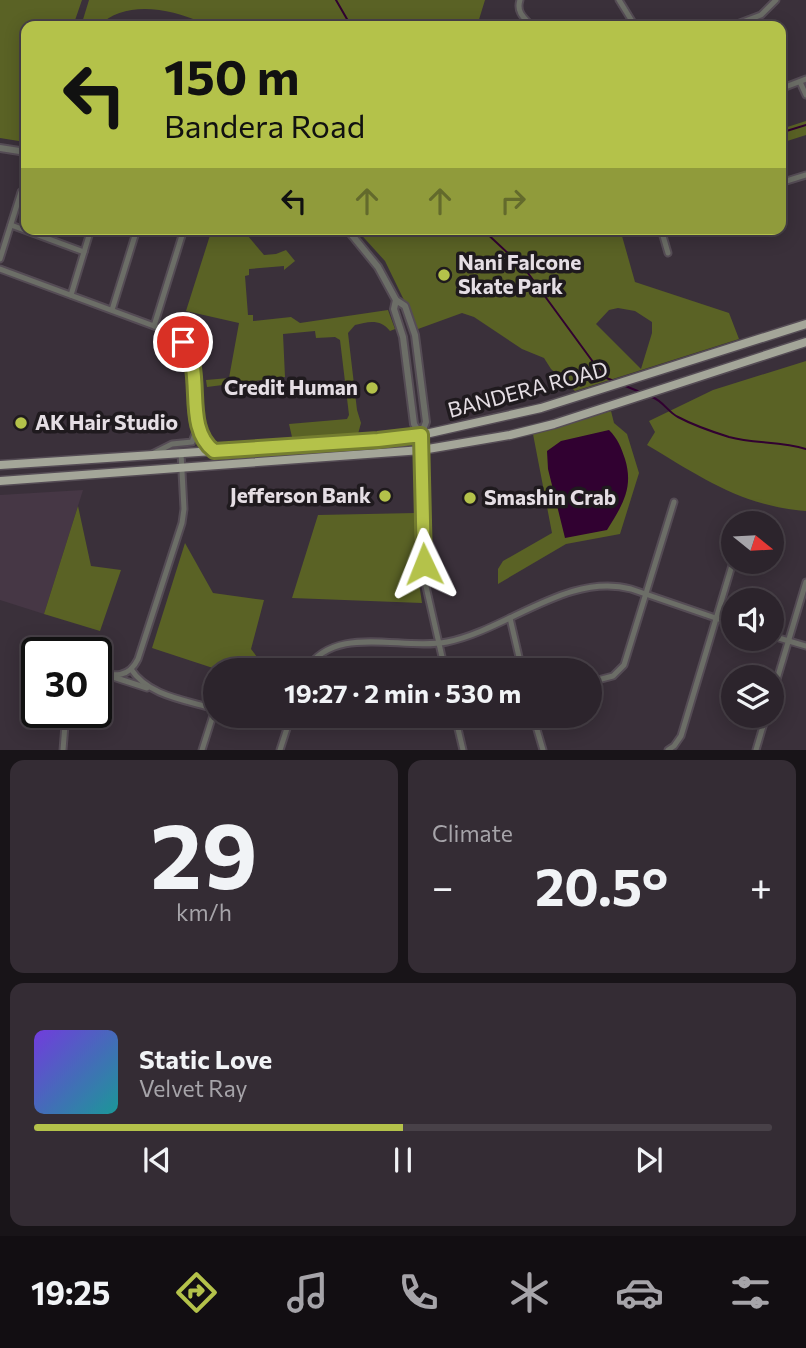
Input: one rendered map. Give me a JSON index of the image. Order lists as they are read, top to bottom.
{
  "streets": {
    "main road": ["BANDERA ROAD"]
  },
  "places": [
    "Nani Falcone Skate Park",
    "Credit Human",
    "AK Hair Studio",
    "Jefferson Bank",
    "Smashin Crab"
  ],
  "north": "right",
  "page": {
    "turn": ["150 m", "Bandera Road"],
    "limit": "30",
    "trip": "19:27 · 2 min · 530 m",
    "tile": [
      ["29", "km/h"],
      "Climate"
    ],
    "heat": ["−", "20.5°", "+"],
    "song": ["Static Love", "Velvet Ray"],
    "tabs": "19:25"
  }
}
